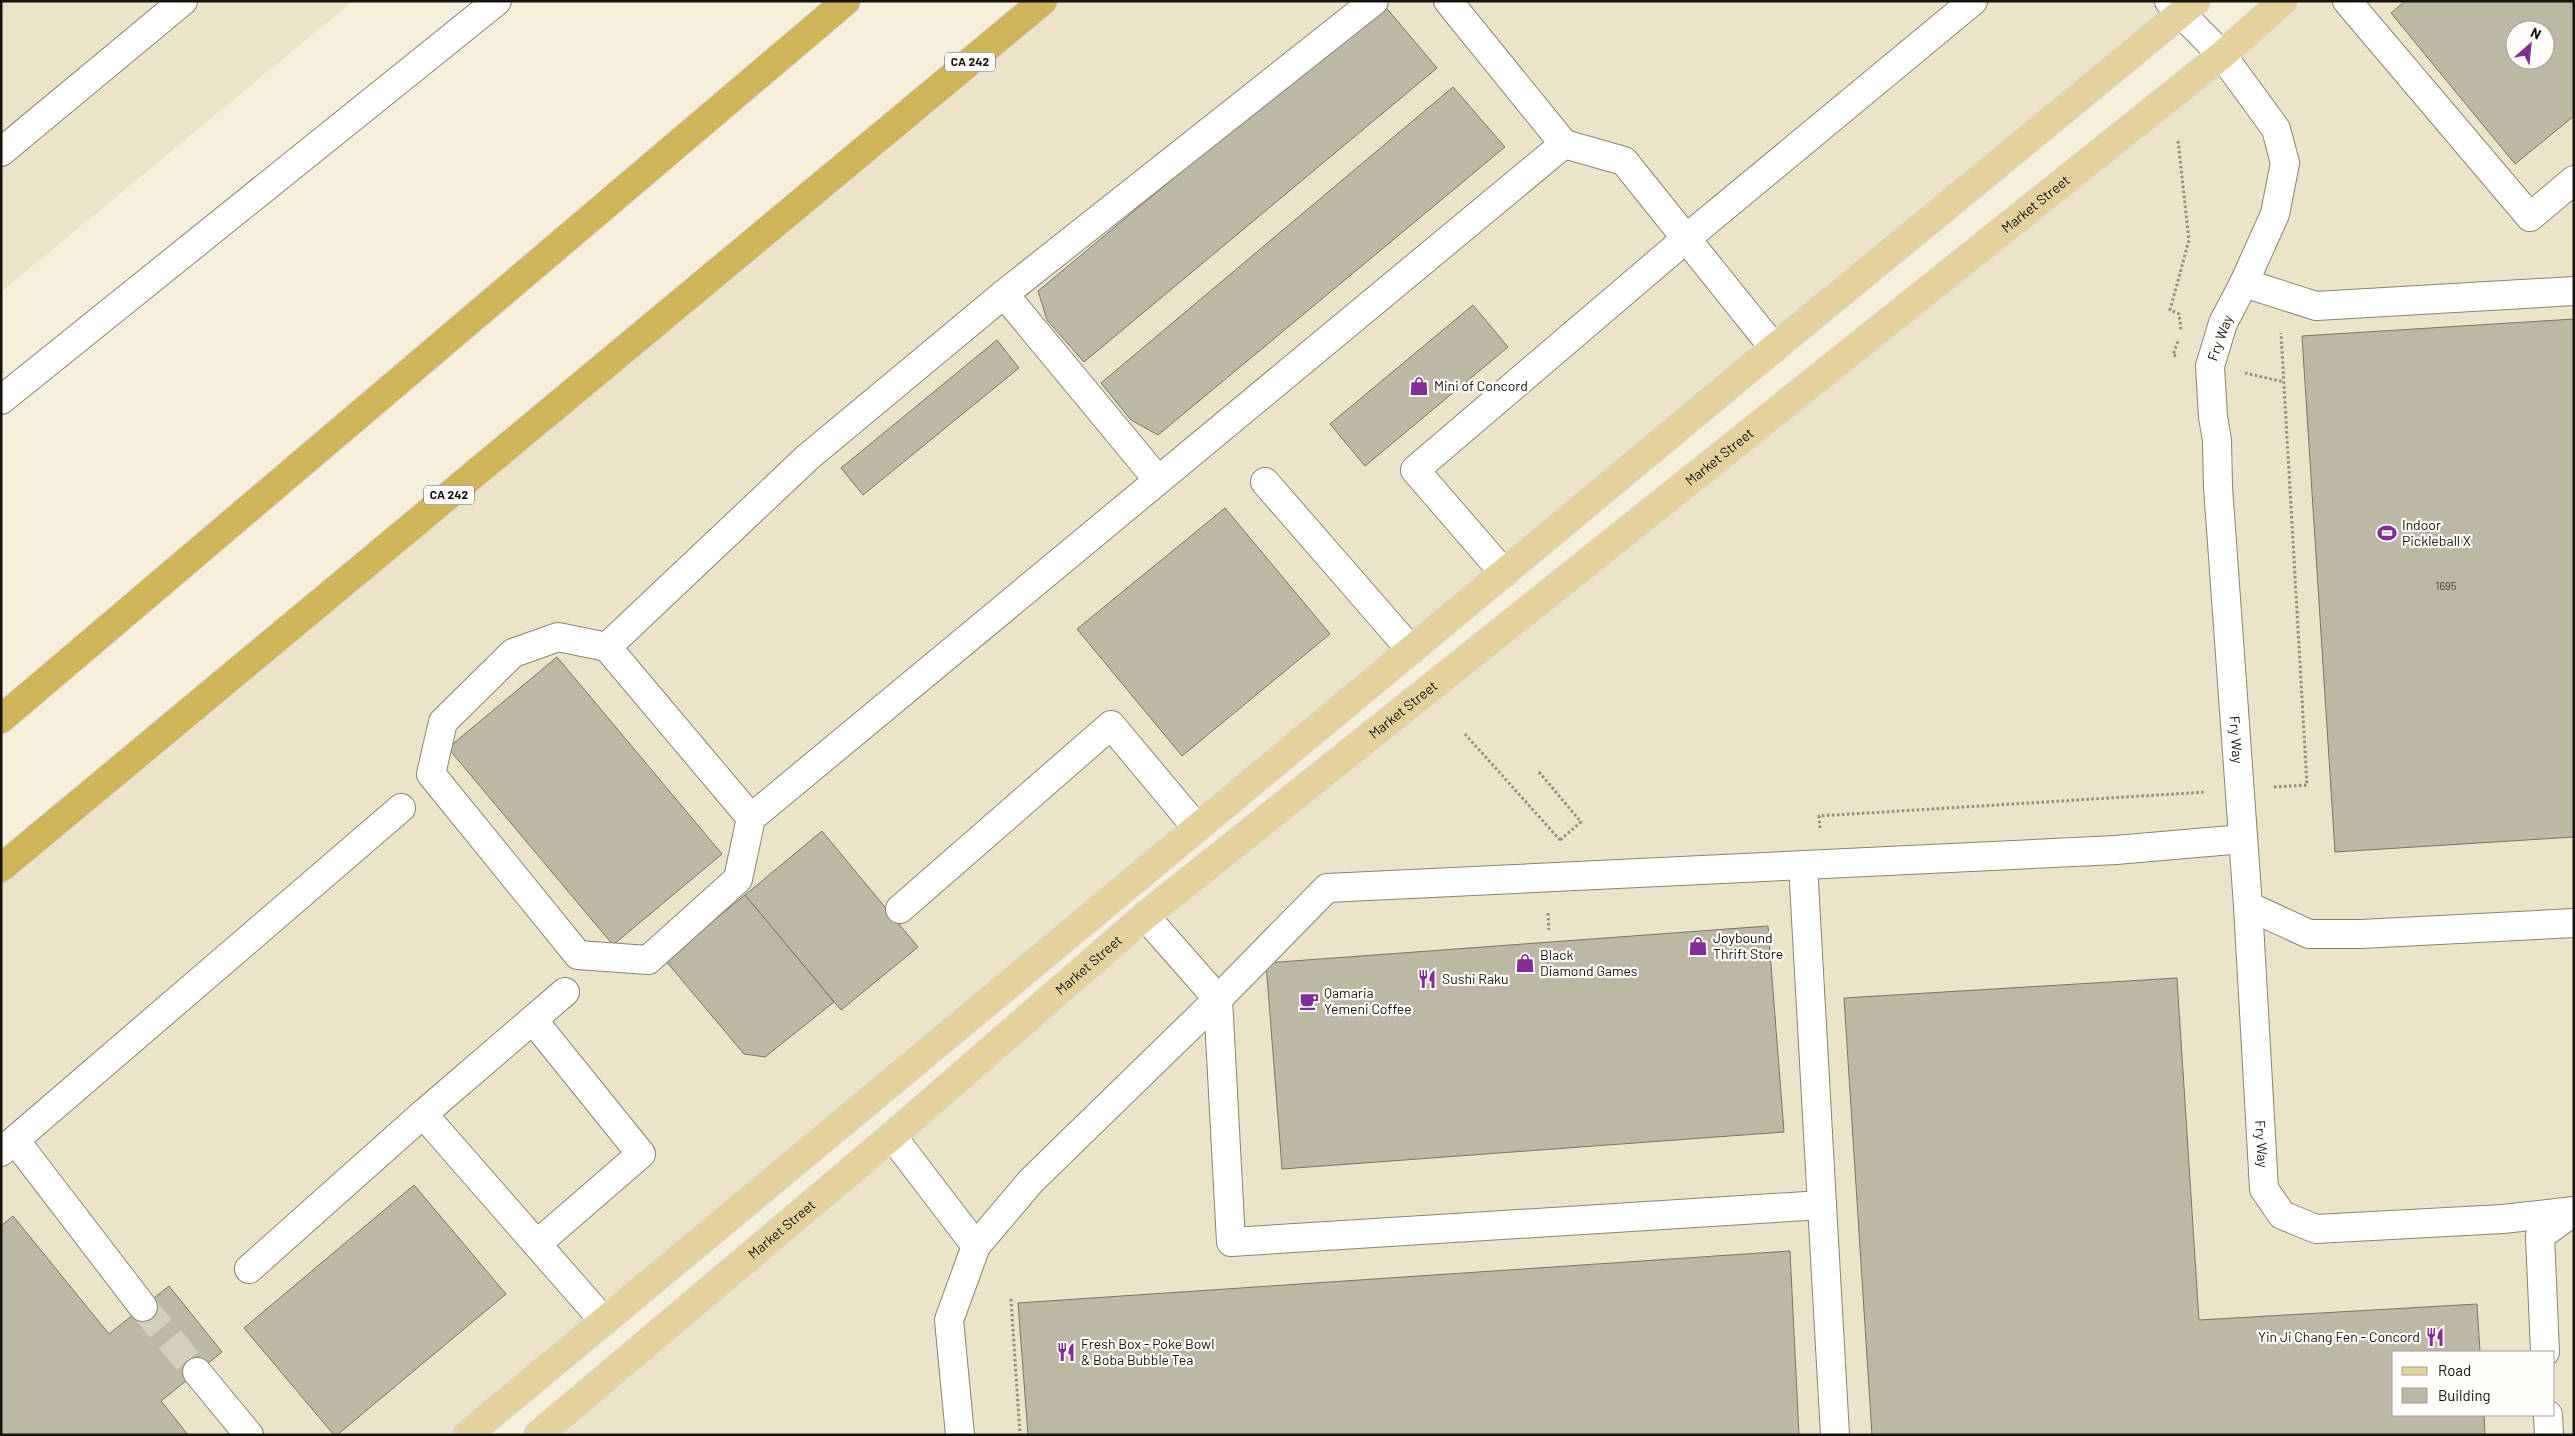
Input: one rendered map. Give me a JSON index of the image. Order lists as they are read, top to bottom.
{
  "streets": {
    "highway": ["CA 242"],
    "main road": ["Market Street"],
    "street": ["Fry Way"]
  },
  "crossings": [
    ["Market Street", "Fry Way"]
  ],
  "places": {
    "shop": ["Mini of Concord", "Joybound Thrift Store", "Black Diamond Games"],
    "sports": ["Indoor Pickleball X"],
    "restaurant": ["Sushi Raku", "Yin Ji Chang Fen - Concord", "Fresh Box - Poke Bowl & Boba Bubble Tea"],
    "cafe": ["Qamaria Yemeni Coffee"]
  },
  "house_numbers": ["1695"],
  "legend": ["Road", "Building"],
  "north": "top right"
}
